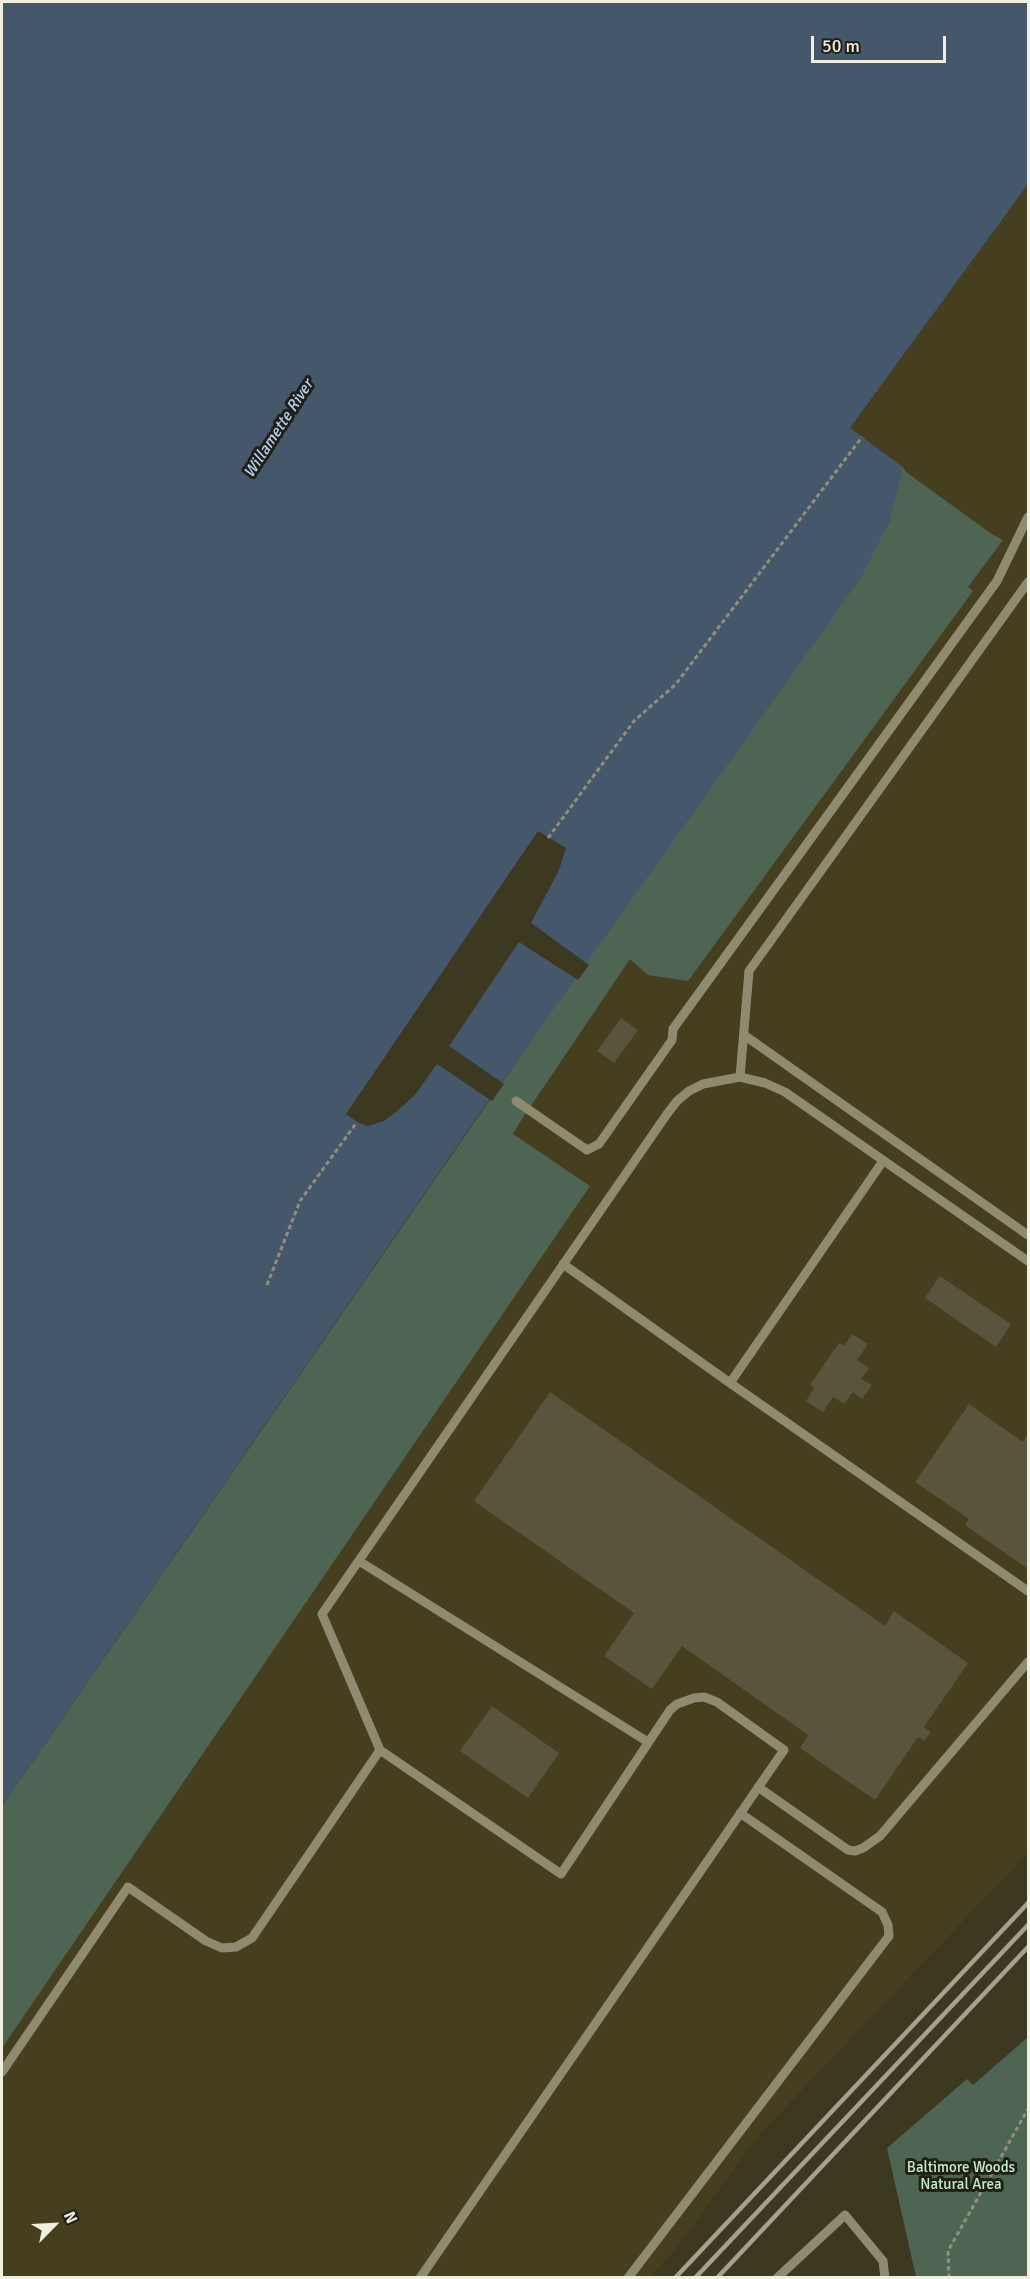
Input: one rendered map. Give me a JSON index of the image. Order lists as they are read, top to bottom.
{
  "water": ["Willamette River"],
  "parks": ["Baltimore Woods Natural Area"],
  "scale_bar": "50 m",
  "north": "top right"
}
